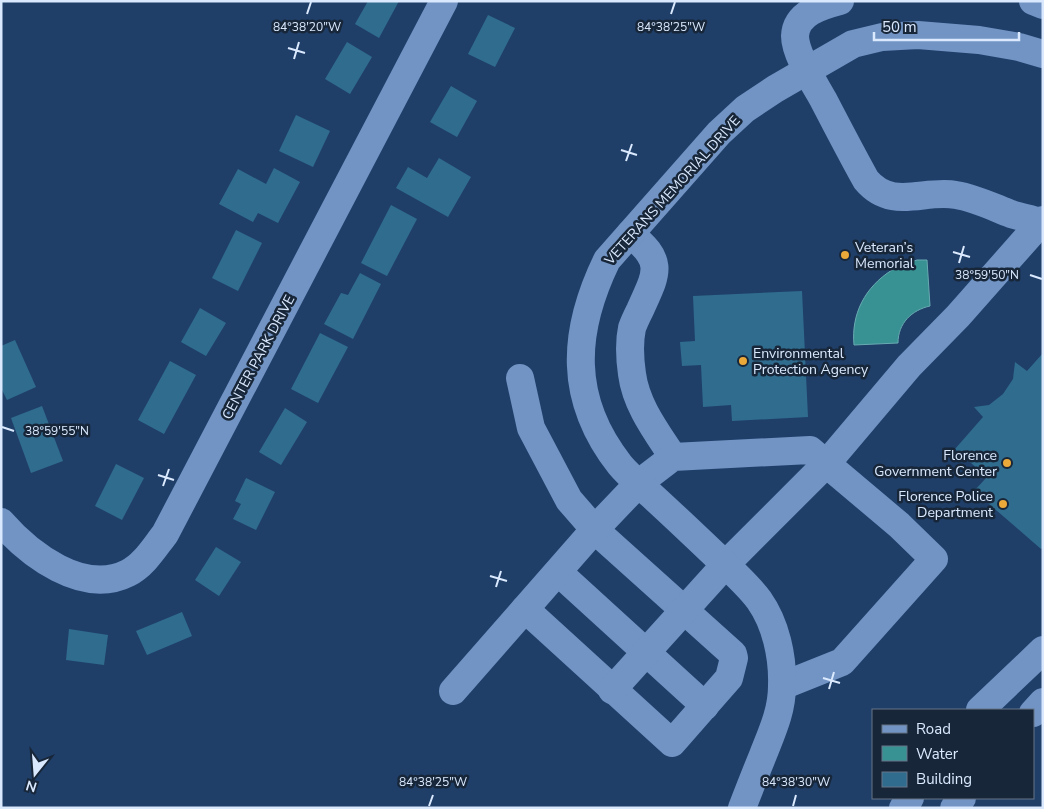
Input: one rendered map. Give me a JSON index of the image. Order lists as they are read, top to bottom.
{
  "streets": {
    "street": ["VETERANS MEMORIAL DRIVE", "CENTER PARK DRIVE"]
  },
  "places": [
    "Veteran’s Memorial",
    "Environmental Protection Agency",
    "Florence Government Center",
    "Florence Police Department"
  ],
  "legend": ["Road", "Water", "Building"],
  "scale_bar": "50 m",
  "north": "bottom",
  "coordinates": [
    "84°38'20\"W",
    "84°38'25\"W",
    "38°59'50\"N",
    "38°59'55\"N",
    "84°38'30\"W"
  ]
}
